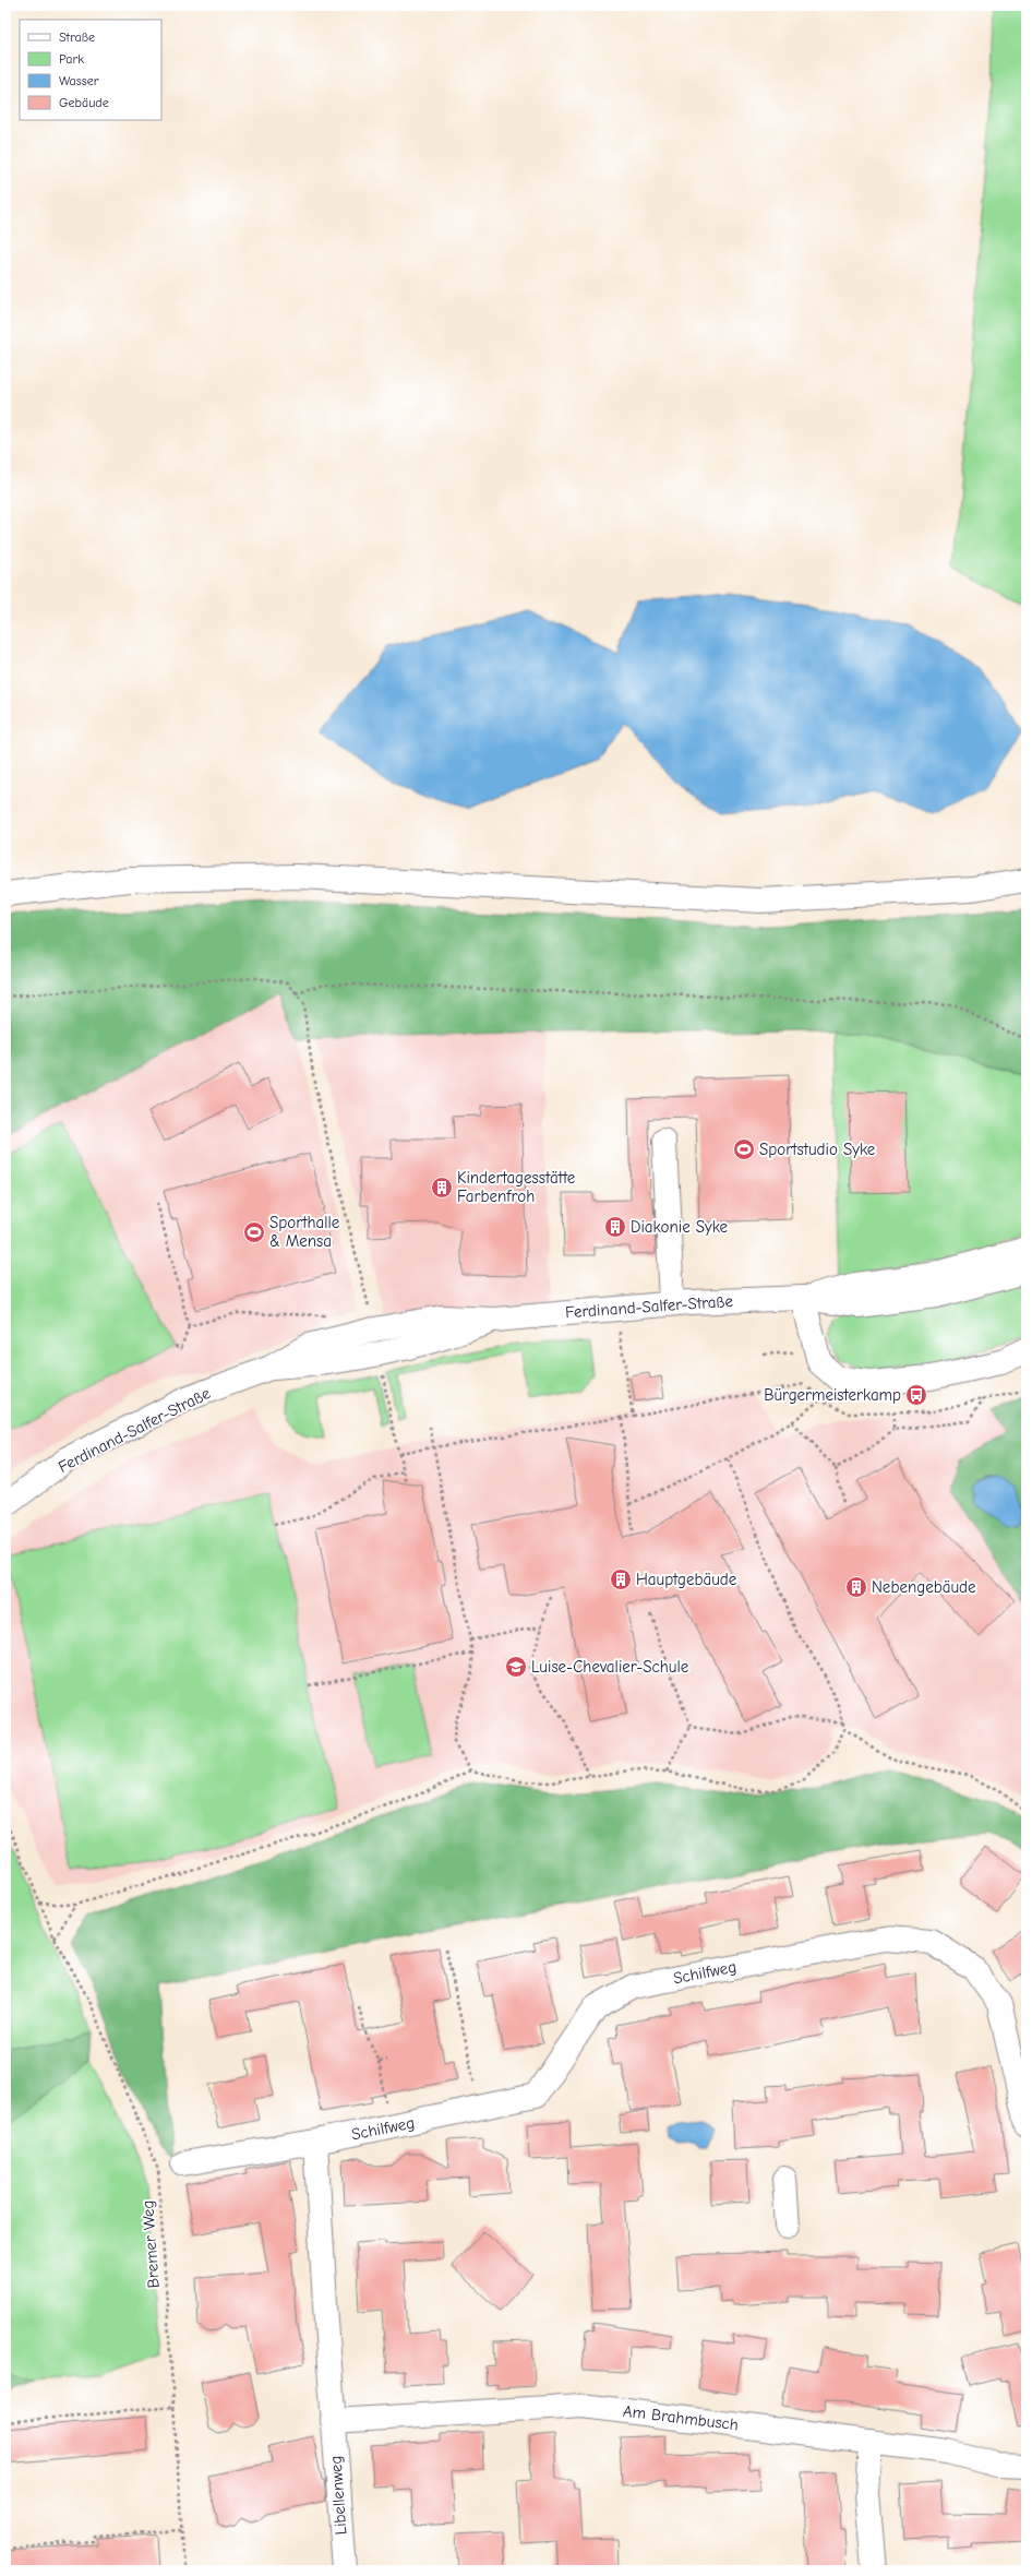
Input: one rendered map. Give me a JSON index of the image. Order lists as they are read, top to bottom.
{
  "streets": {
    "street": [
      "Ferdinand-Salfer-Straße",
      "Schilfweg",
      "Am Brahmbusch",
      "Libellenweg"
    ],
    "path": ["Bremer Weg"]
  },
  "crossings": [
    ["Am Brahmbusch", "Libellenweg"]
  ],
  "places": {
    "sports": ["Sportstudio Syke", "Sporthalle & Mensa"],
    "building": [
      "Kindertagesstätte Farbenfroh",
      "Diakonie Syke",
      "Hauptgebäude",
      "Nebengebäude"
    ],
    "bus stop": ["Bürgermeisterkamp"],
    "school or university": ["Luise-Chevalier-Schule"]
  },
  "legend": [
    "Straße",
    "Park",
    "Wasser",
    "Gebäude"
  ]
}
